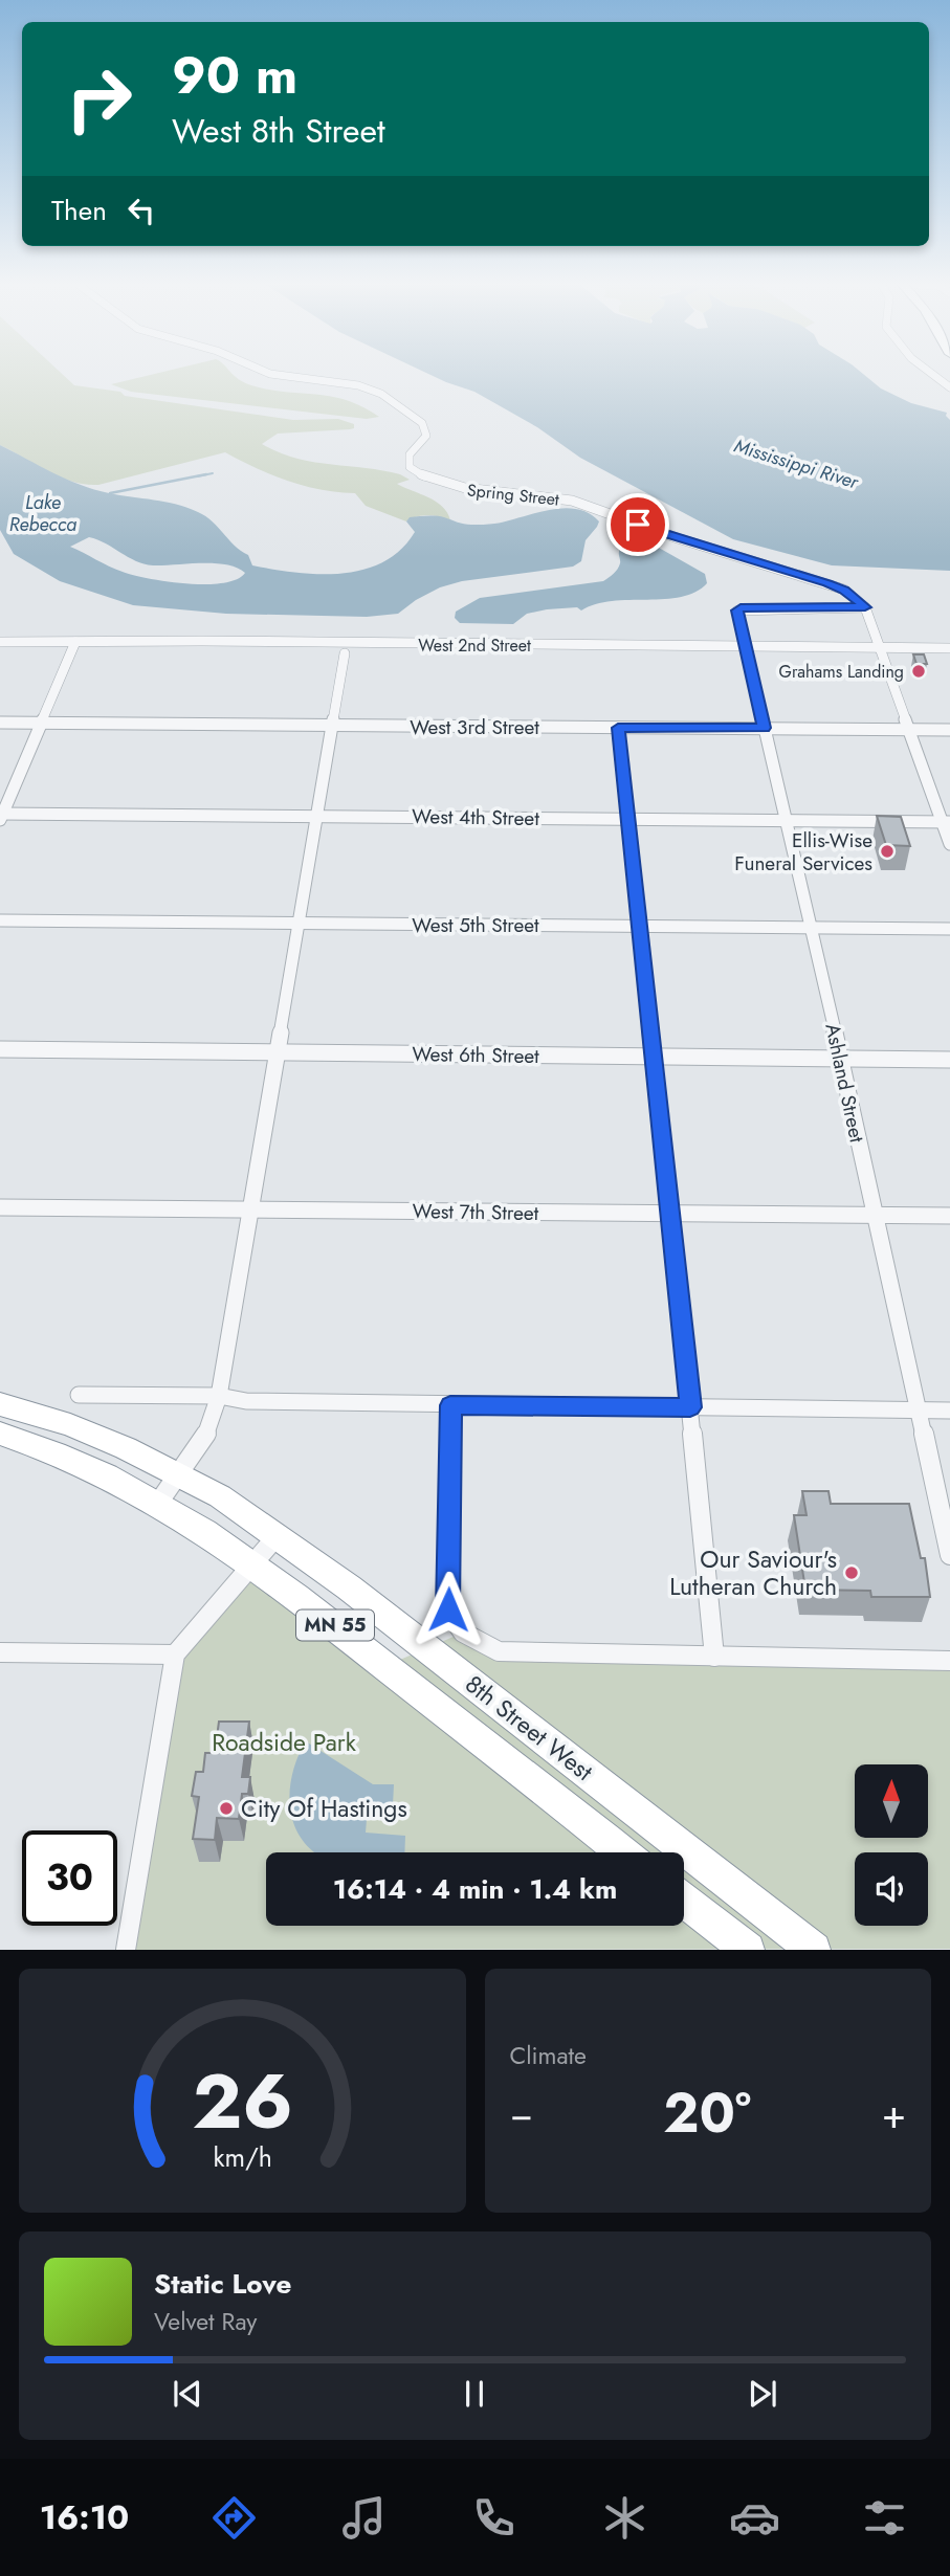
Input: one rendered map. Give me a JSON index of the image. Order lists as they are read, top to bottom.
{
  "streets": {
    "highway": ["MN 55", "8th Street West"],
    "street": [
      "Spring Street",
      "West 2nd Street",
      "West 3rd Street",
      "West 4th Street",
      "West 5th Street",
      "West 6th Street",
      "Ashland Street",
      "West 7th Street"
    ]
  },
  "crossings": [
    ["Spring Street", "Ashland Street"],
    ["West 2nd Street", "Ashland Street"],
    ["West 3rd Street", "Ashland Street"],
    ["West 4th Street", "Ashland Street"],
    ["West 5th Street", "Ashland Street"],
    ["West 6th Street", "Ashland Street"],
    ["Ashland Street", "West 7th Street"]
  ],
  "water": ["Mississippi River", "Lake Rebecca"],
  "parks": ["Roadside Park"],
  "places": [
    "Grahams Landing",
    "Ellis-Wise Funeral Services",
    "Our Saviour's Lutheran Church",
    "City Of Hastings"
  ],
  "north": "top",
  "page": {
    "turn": ["90 m", "West 8th Street"],
    "then": "Then",
    "limit": "30",
    "trip": "16:14 · 4 min · 1.4 km",
    "tile": "Climate",
    "heat": ["−", "20°", "+"],
    "song": ["Static Love", "Velvet Ray"],
    "tabs": "16:10",
    "gauge": ["26", "km/h"]
  }
}
